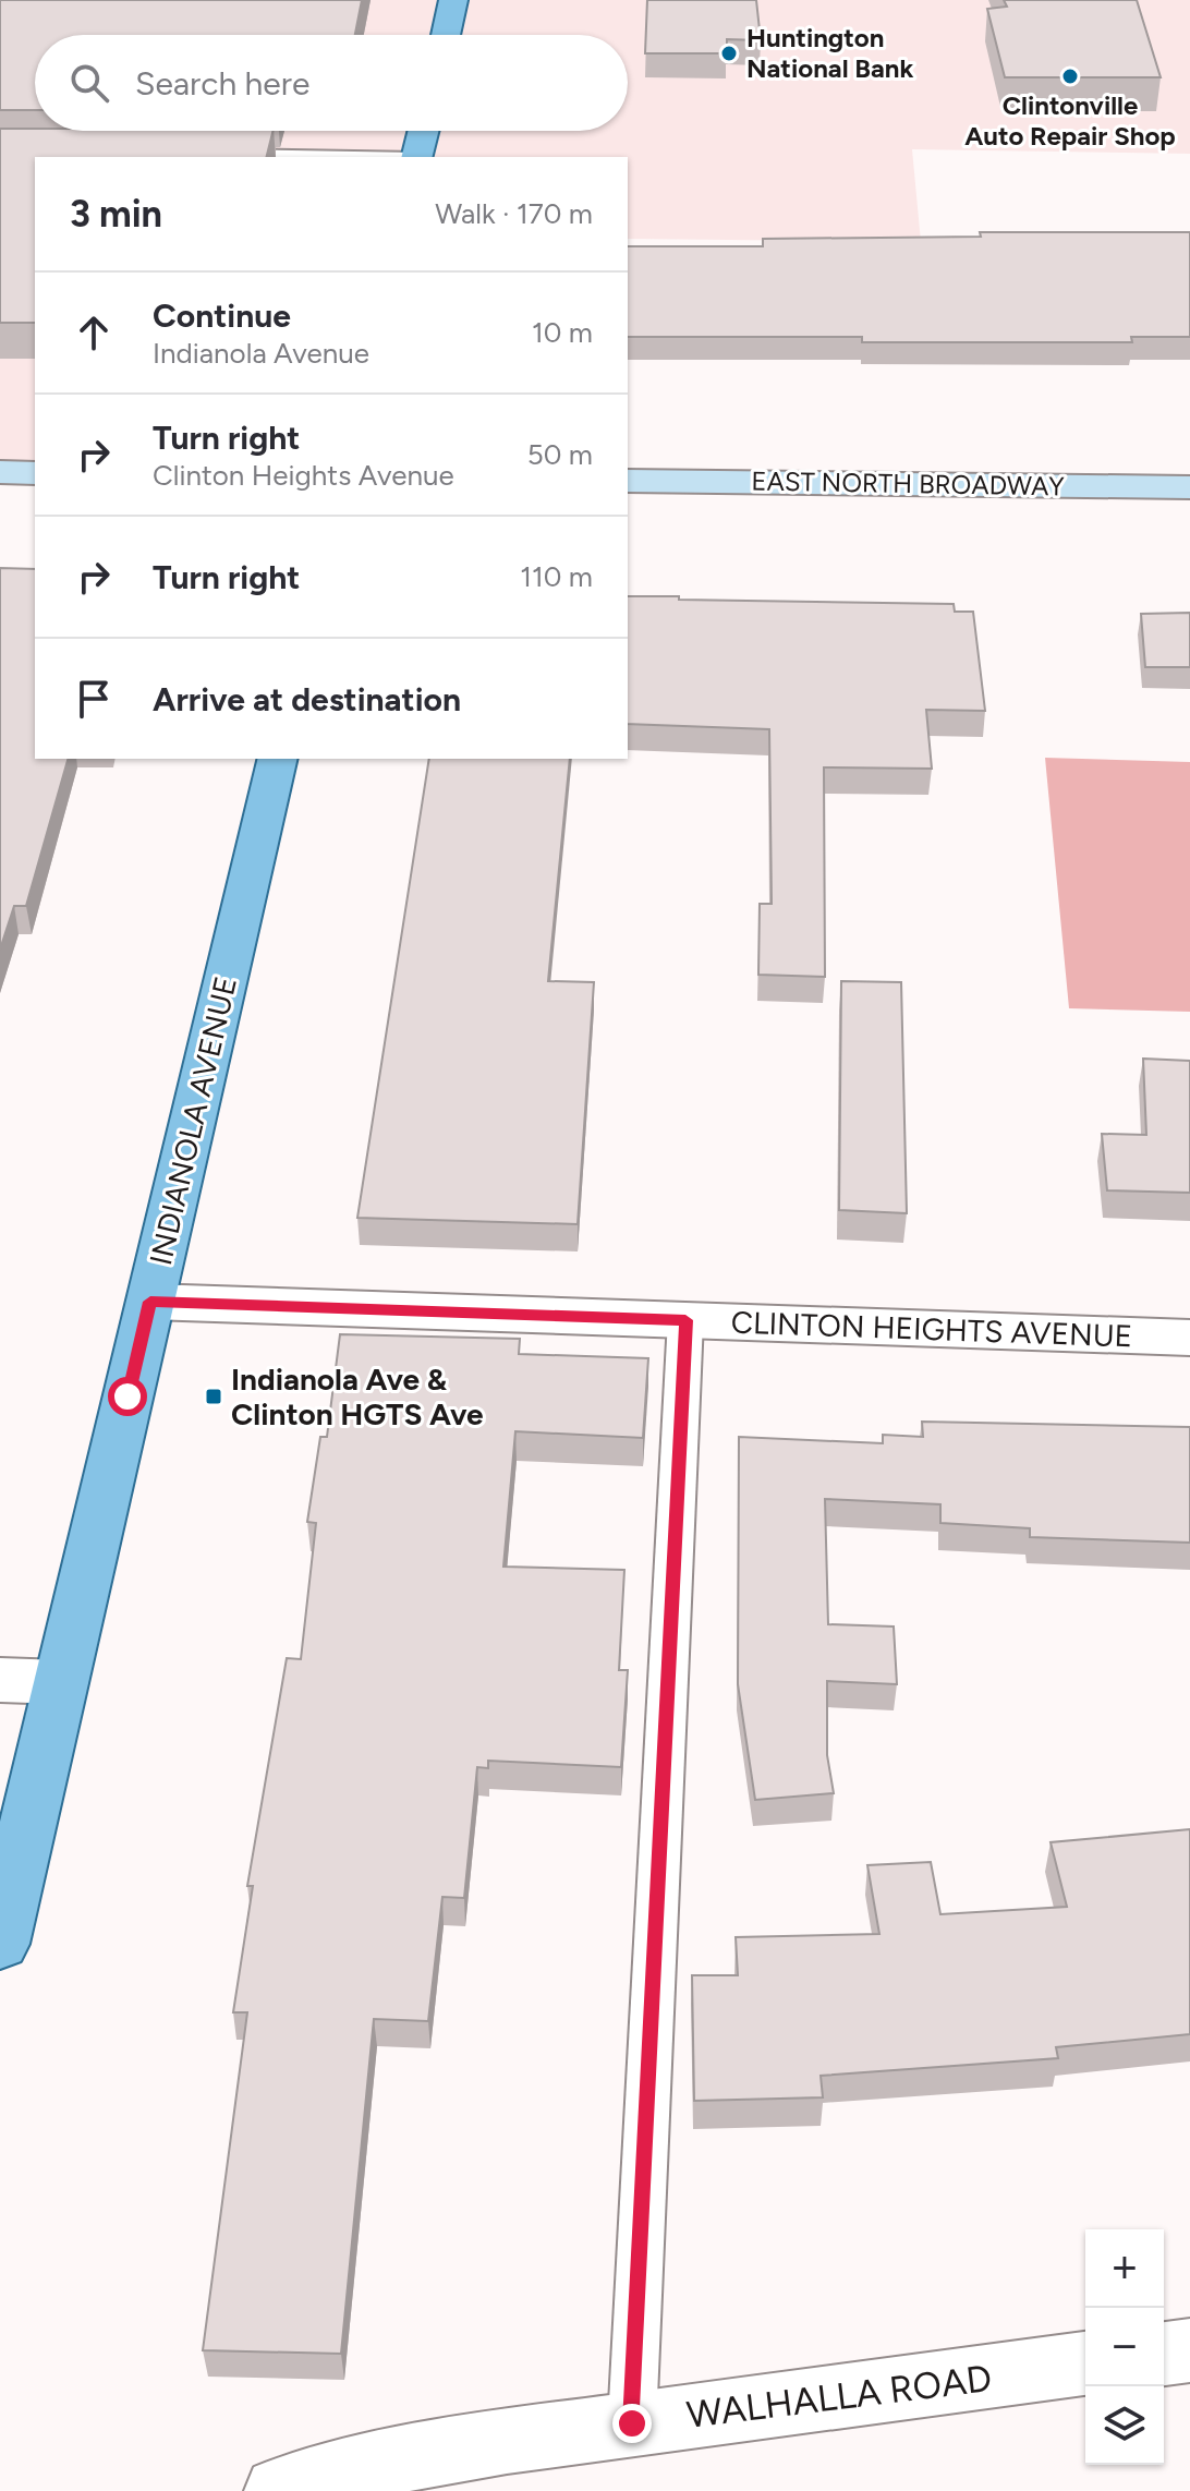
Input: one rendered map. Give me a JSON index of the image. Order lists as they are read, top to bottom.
{
  "streets": {
    "main road": ["EAST NORTH BROADWAY", "INDIANOLA AVENUE"],
    "street": ["CLINTON HEIGHTS AVENUE", "WALHALLA ROAD"]
  },
  "crossings": [
    ["INDIANOLA AVENUE", "CLINTON HEIGHTS AVENUE"]
  ],
  "places": {
    "other": ["Huntington National Bank", "Clintonville Auto Repair Shop"],
    "transit": ["Indianola Ave & Clinton HGTS Ave"]
  },
  "page": {
    "search": "Search here",
    "heading": ["3 min", "Walk · 170 m"],
    "list": [
      ["Continue", "Indianola Avenue", "10 m"],
      ["Turn right", "Clinton Heights Avenue", "50 m"],
      ["Turn right", "110 m"],
      "Arrive at destination"
    ],
    "map_buttons": ["+", "−"]
  }
}
